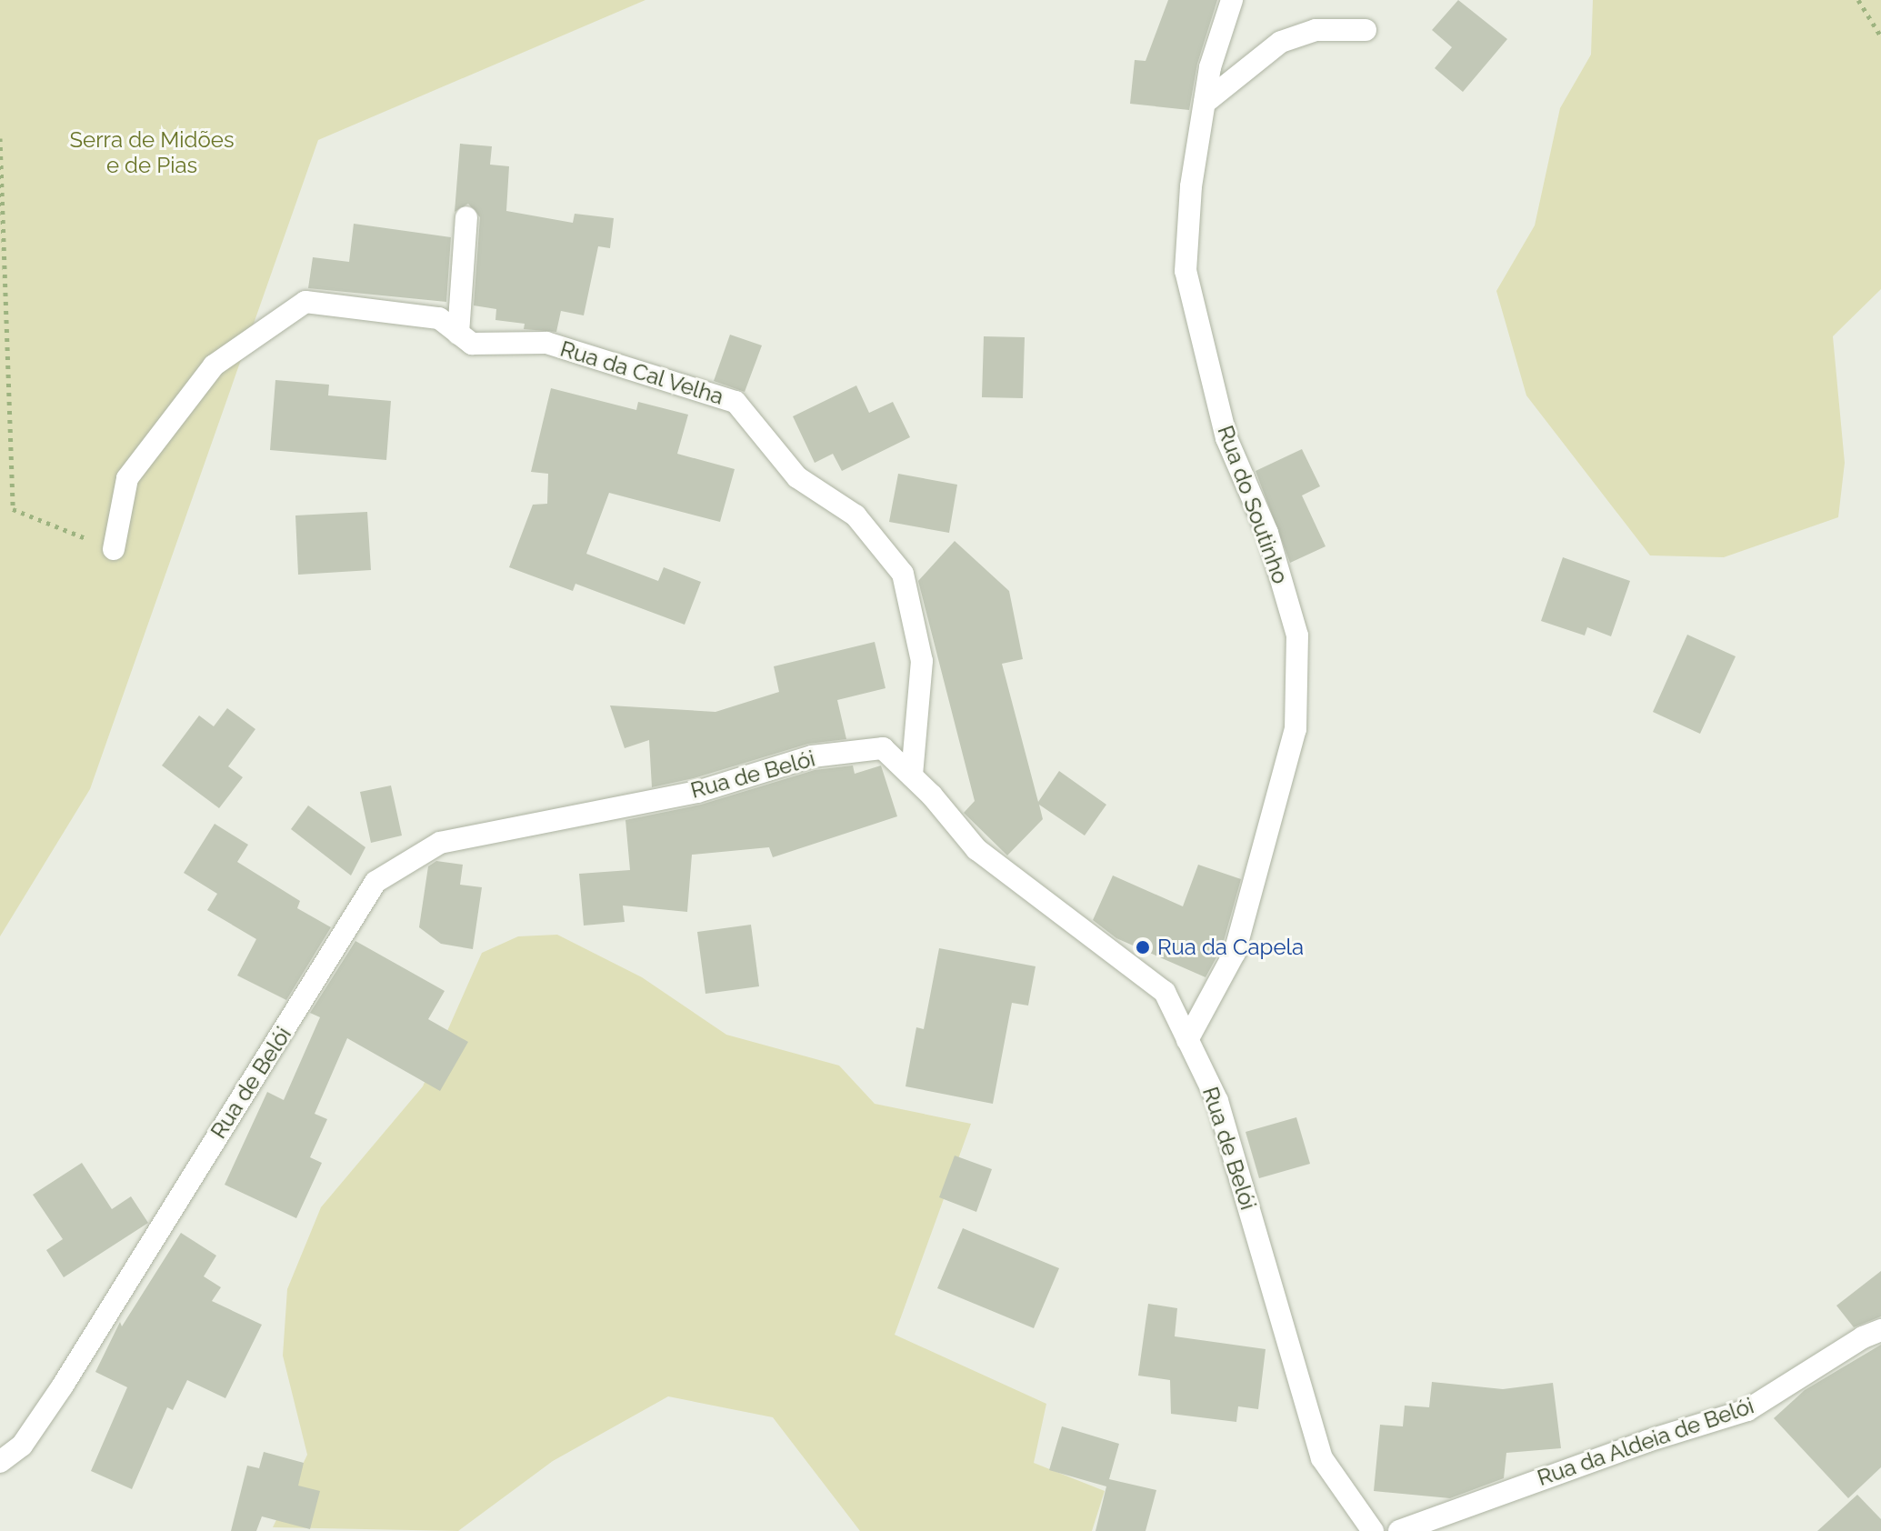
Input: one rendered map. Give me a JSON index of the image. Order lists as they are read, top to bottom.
{
  "streets": {
    "street": [
      "Rua da Cal Velha",
      "Rua do Soutinho",
      "Rua de Belói",
      "Rua da Aldeia de Belói"
    ]
  },
  "crossings": [
    ["Rua da Cal Velha", "Rua de Belói"],
    ["Rua do Soutinho", "Rua de Belói"]
  ],
  "parks": ["Serra de Midões e de Pias"],
  "places": ["Rua da Capela"]
}
